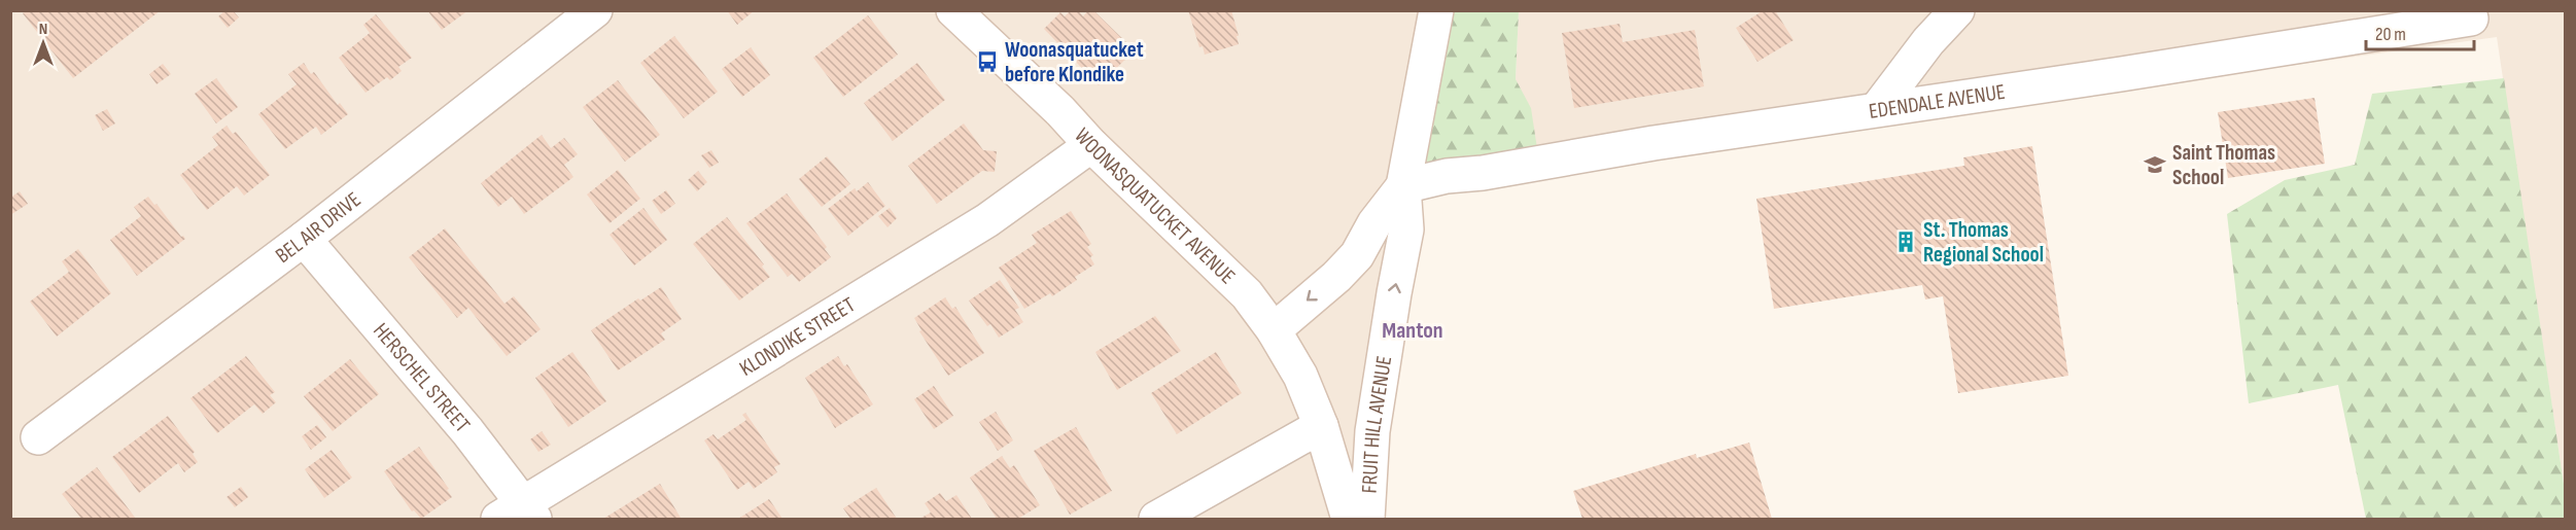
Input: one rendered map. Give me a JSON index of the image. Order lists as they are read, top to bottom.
{
  "streets": {
    "street": [
      "EDENDALE AVENUE",
      "WOONASQUATUCKET AVENUE",
      "BEL AIR DRIVE",
      "KLONDIKE STREET",
      "HERSCHEL STREET",
      "FRUIT HILL AVENUE"
    ]
  },
  "crossings": [
    ["EDENDALE AVENUE", "FRUIT HILL AVENUE"],
    ["WOONASQUATUCKET AVENUE", "KLONDIKE STREET"],
    ["WOONASQUATUCKET AVENUE", "FRUIT HILL AVENUE"],
    ["BEL AIR DRIVE", "HERSCHEL STREET"],
    ["KLONDIKE STREET", "HERSCHEL STREET"]
  ],
  "districts": ["Manton"],
  "places": {
    "bus stop": ["Woonasquatucket before Klondike"],
    "school or university": ["Saint Thomas School"],
    "building": ["St. Thomas Regional School"]
  },
  "scale_bar": "20 m",
  "north": "top"
}
